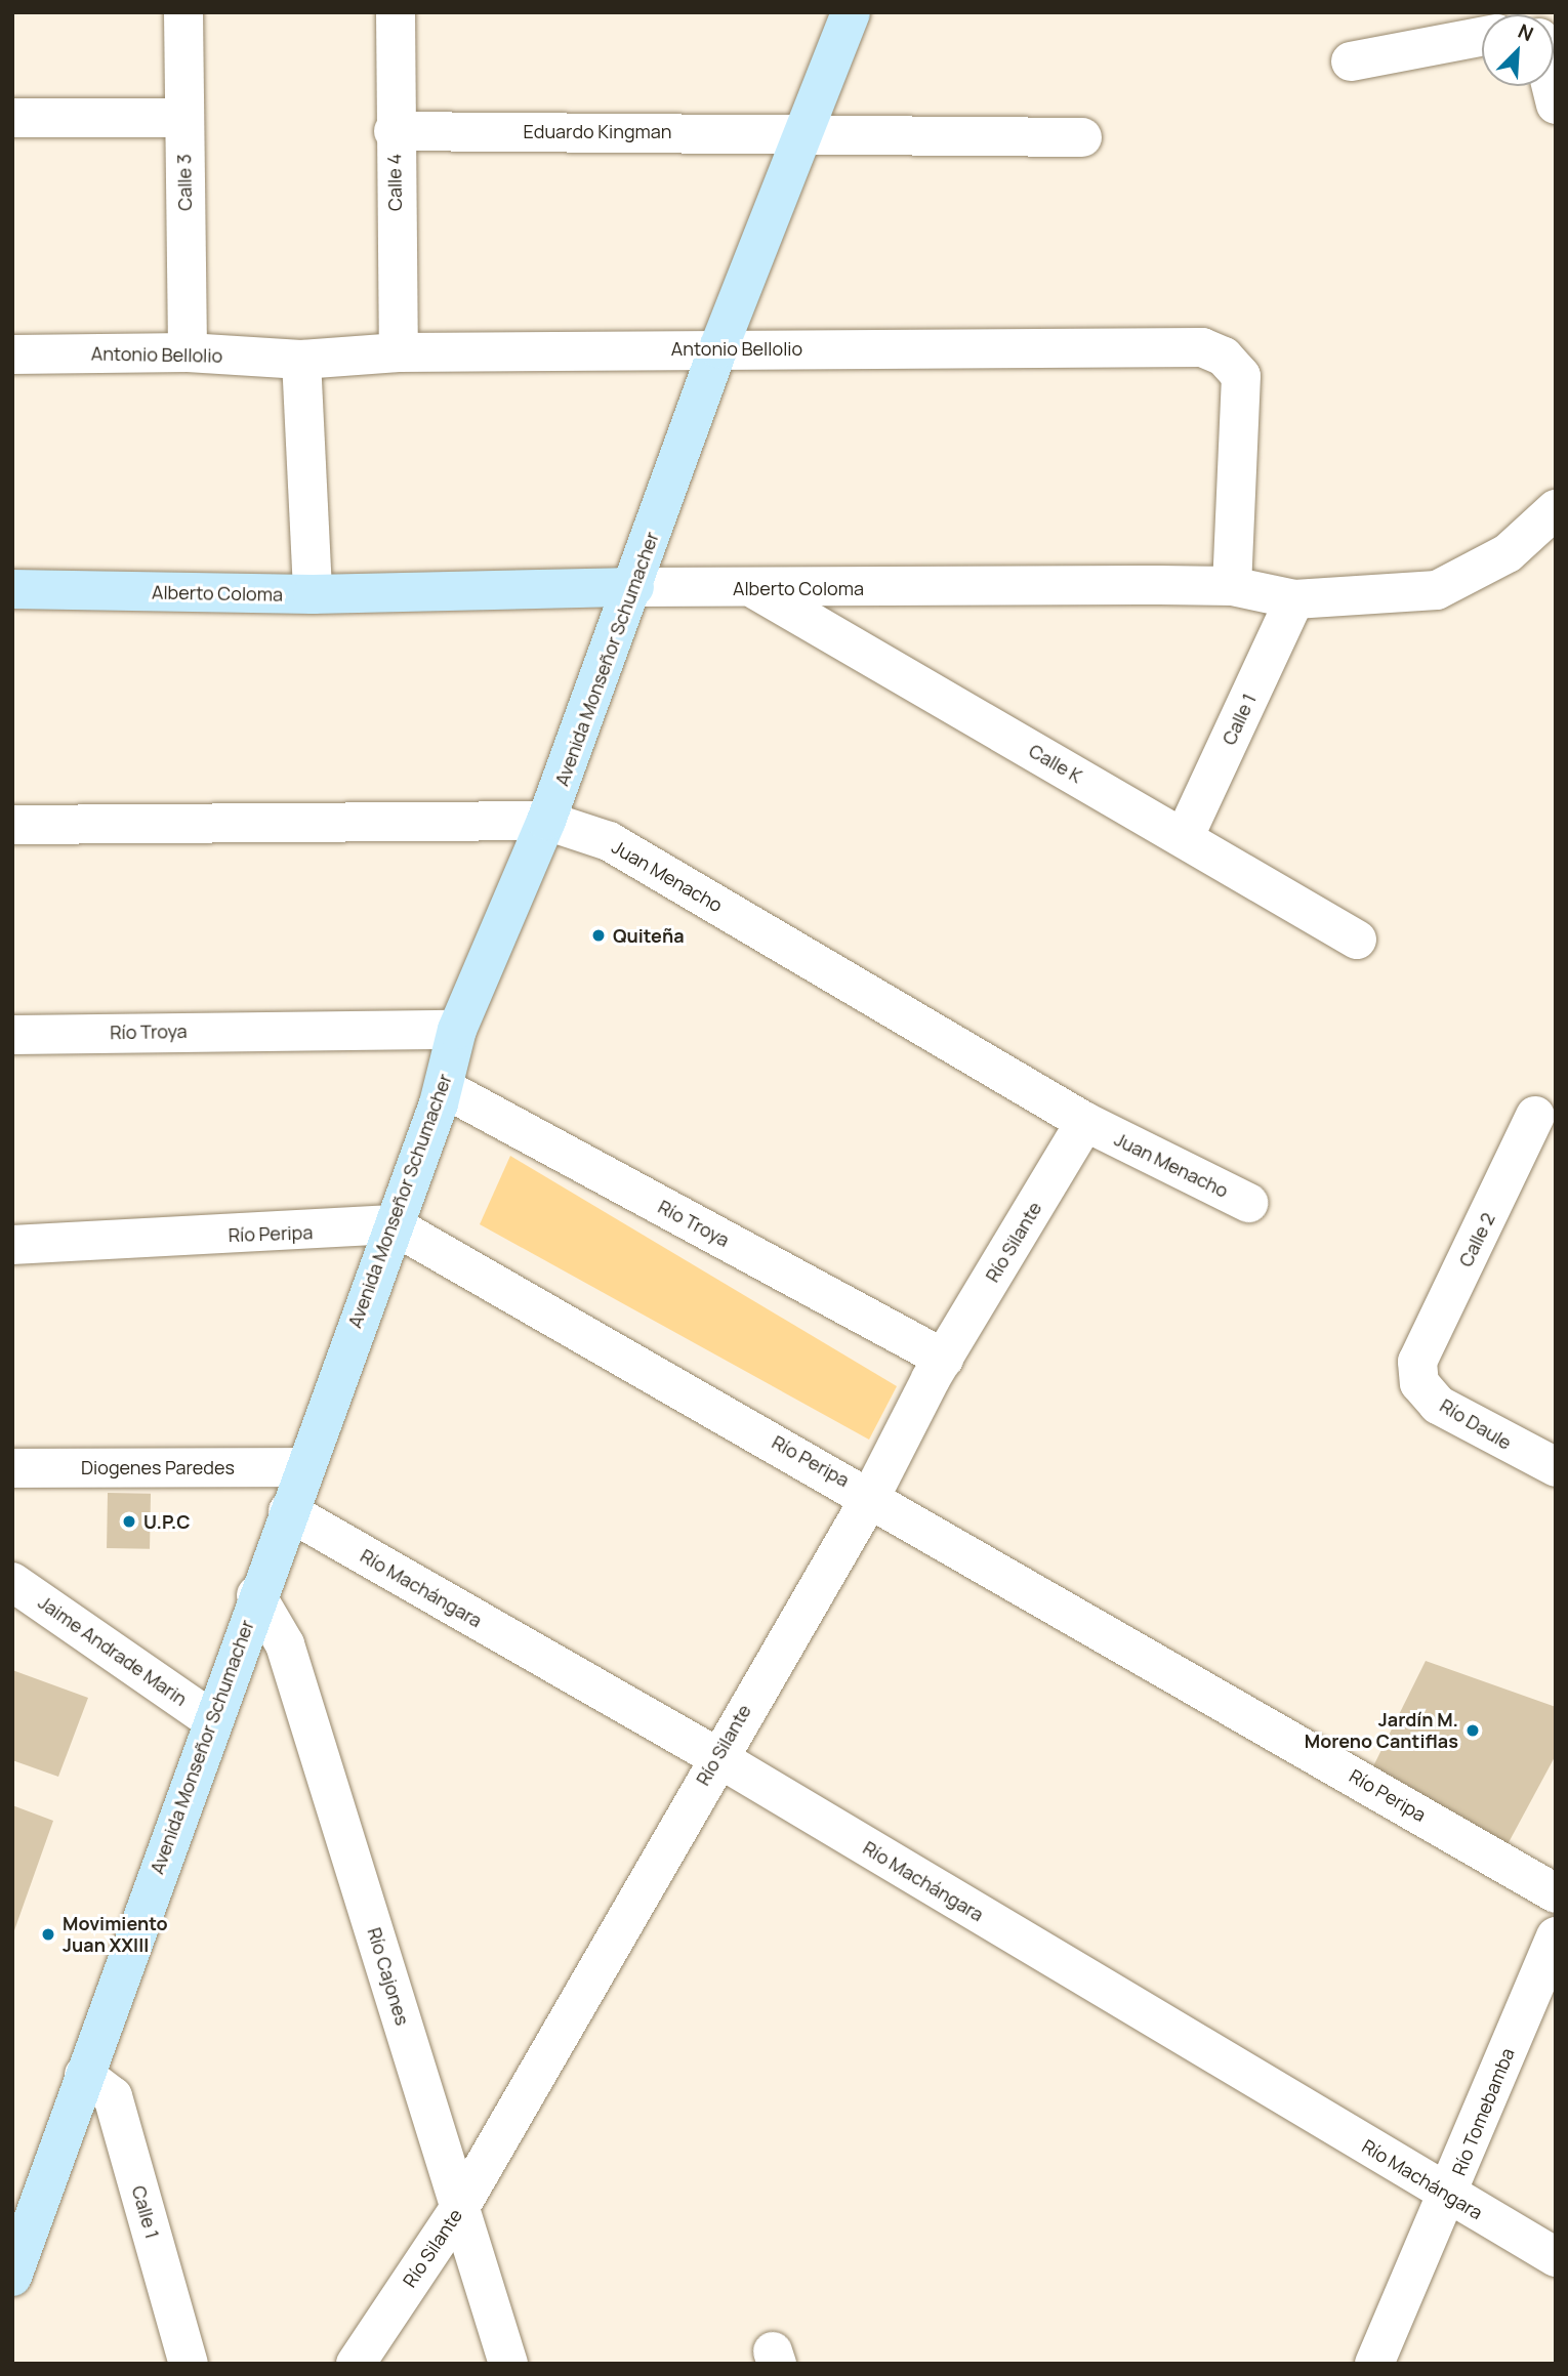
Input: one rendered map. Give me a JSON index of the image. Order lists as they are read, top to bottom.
{
  "streets": {
    "street": [
      "Eduardo Kingman",
      "Calle 3",
      "Calle 4",
      "Antonio Bellolio",
      "Alberto Coloma",
      "Avenida Monseñor Schumacher",
      "Calle 1",
      "Calle K",
      "Juan Menacho",
      "Río Troya",
      "Río Peripa",
      "Calle 2",
      "Río Silante",
      "Río Daule",
      "Diogenes Paredes",
      "Río Machángara",
      "Jaime Andrade Marin",
      "Río Cajones",
      "Río Tomebamba"
    ]
  },
  "crossings": [
    ["Eduardo Kingman", "Calle 4"],
    ["Eduardo Kingman", "Avenida Monseñor Schumacher"],
    ["Calle 3", "Antonio Bellolio"],
    ["Calle 4", "Antonio Bellolio"],
    ["Antonio Bellolio", "Alberto Coloma"],
    ["Antonio Bellolio", "Avenida Monseñor Schumacher"],
    ["Alberto Coloma", "Avenida Monseñor Schumacher"],
    ["Alberto Coloma", "Calle 1"],
    ["Alberto Coloma", "Calle K"],
    ["Avenida Monseñor Schumacher", "Calle 1"],
    ["Avenida Monseñor Schumacher", "Juan Menacho"],
    ["Avenida Monseñor Schumacher", "Río Troya"],
    ["Avenida Monseñor Schumacher", "Río Peripa"],
    ["Avenida Monseñor Schumacher", "Diogenes Paredes"],
    ["Avenida Monseñor Schumacher", "Río Machángara"],
    ["Avenida Monseñor Schumacher", "Jaime Andrade Marin"],
    ["Avenida Monseñor Schumacher", "Río Cajones"],
    ["Calle 1", "Calle K"],
    ["Juan Menacho", "Río Silante"],
    ["Río Troya", "Río Silante"],
    ["Río Peripa", "Río Silante"],
    ["Calle 2", "Río Daule"],
    ["Río Silante", "Río Machángara"],
    ["Río Silante", "Río Cajones"],
    ["Río Machángara", "Río Tomebamba"]
  ],
  "places": [
    "Quiteña",
    "U.P.C",
    "Jardín M. Moreno Cantiflas",
    "Movimiento Juan XXIII"
  ],
  "north": "top right"
}
